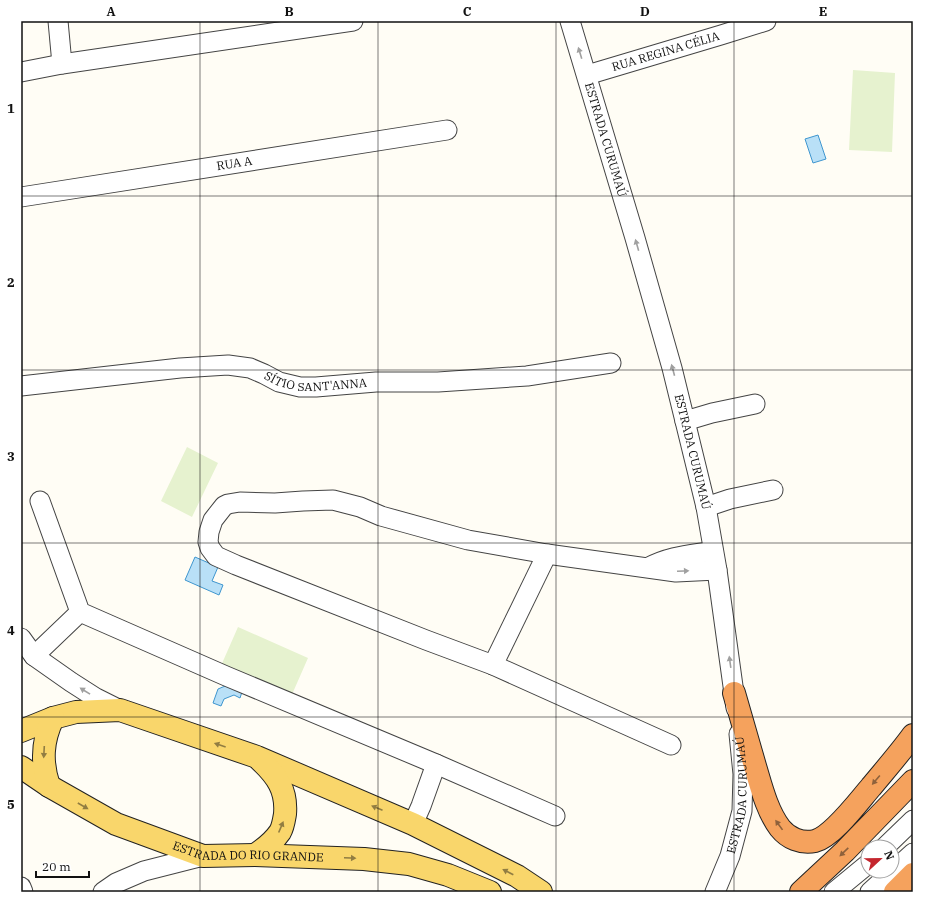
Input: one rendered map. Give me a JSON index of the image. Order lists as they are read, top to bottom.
{
  "streets": {
    "main road": ["ESTRADA DO RIO GRANDE"],
    "street": [
      "RUA REGINA CÉLIA",
      "ESTRADA CURUMAÚ",
      "RUA A",
      "SÍTIO SANT'ANNA"
    ]
  },
  "crossings": [
    ["RUA REGINA CÉLIA", "ESTRADA CURUMAÚ"]
  ],
  "one_way": ["ESTRADA CURUMAÚ"],
  "scale_bar": "20 m",
  "north": "right",
  "grid": {
    "columns": [
      "A",
      "B",
      "C",
      "D",
      "E"
    ],
    "rows": [
      "1",
      "2",
      "3",
      "4",
      "5"
    ]
  }
}
